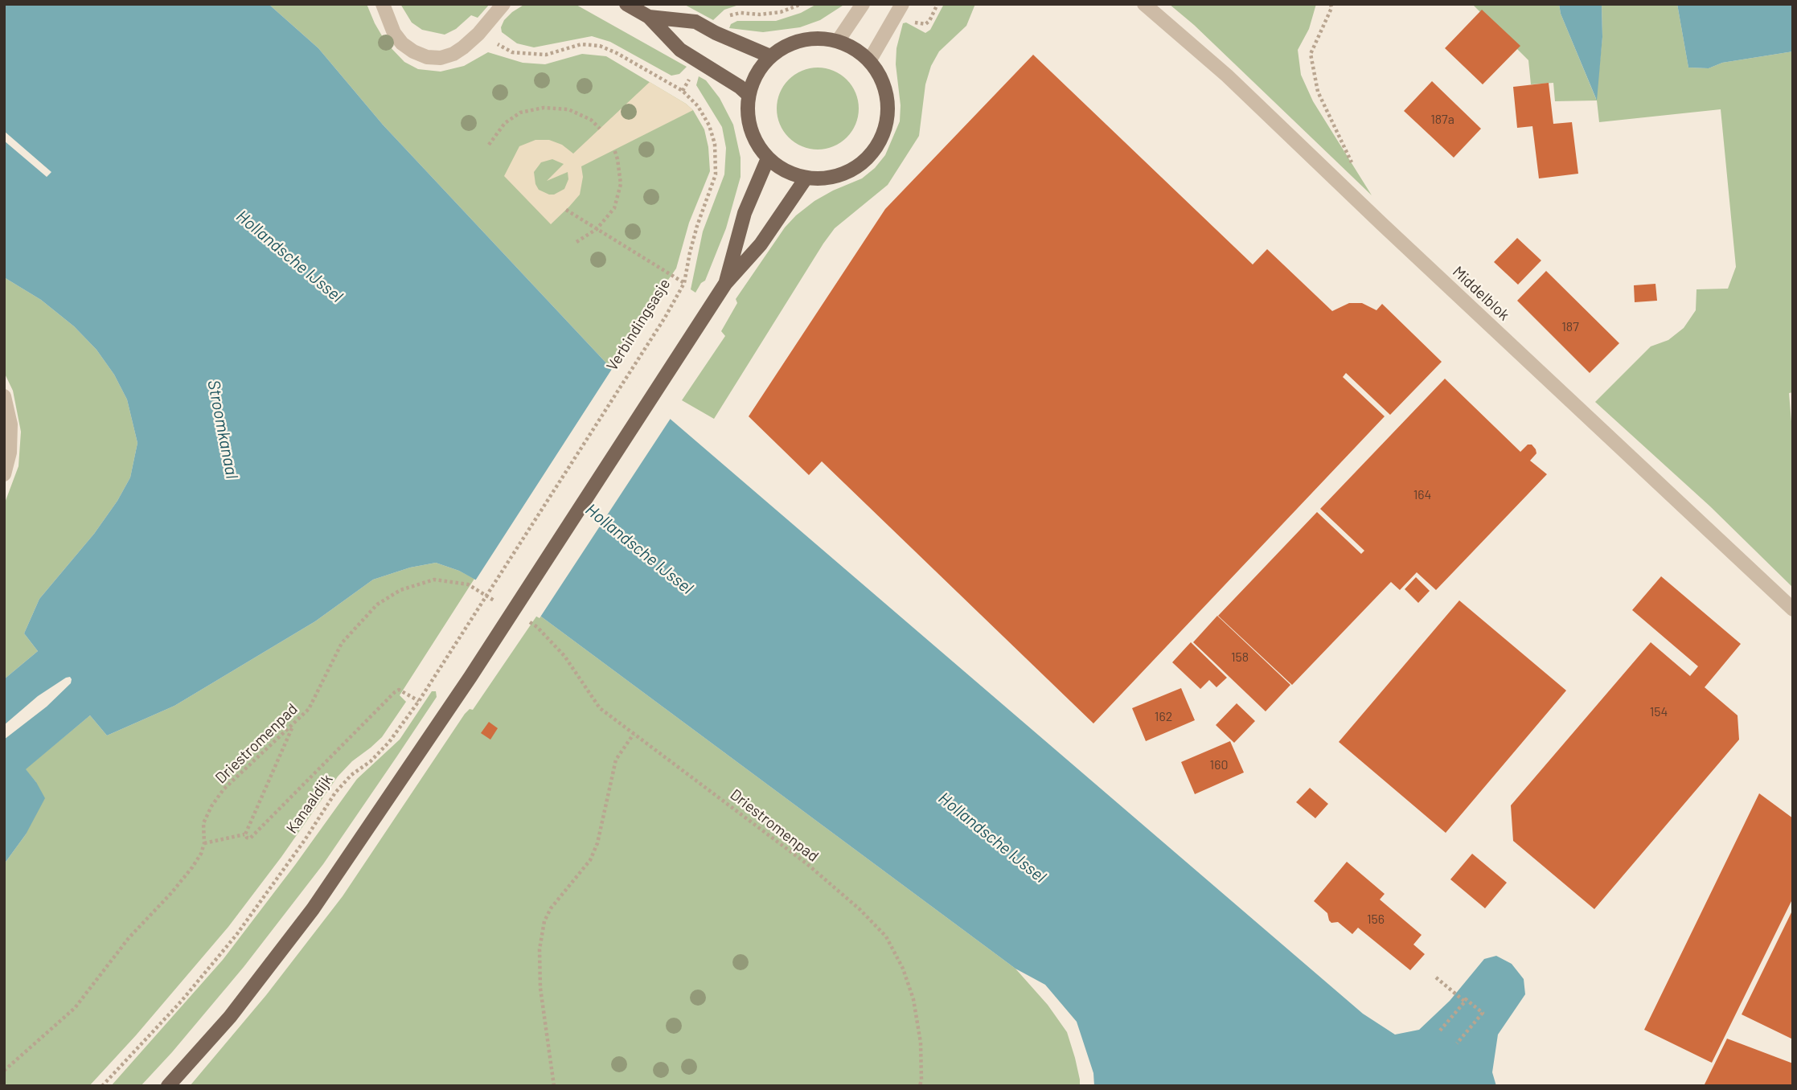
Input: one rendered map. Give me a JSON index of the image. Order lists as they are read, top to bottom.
{
  "streets": {
    "street": ["Middelblok"],
    "path": ["Verbindingsasje", "Driestromenpad", "Kanaaldijk"]
  },
  "crossings": [
    ["Verbindingsasje", "Kanaaldijk"]
  ],
  "water": ["Hollandsche IJssel", "Stroomkanaal"],
  "house_numbers": [
    "187a",
    "187",
    "164",
    "158",
    "154",
    "162",
    "160",
    "156"
  ]
}
